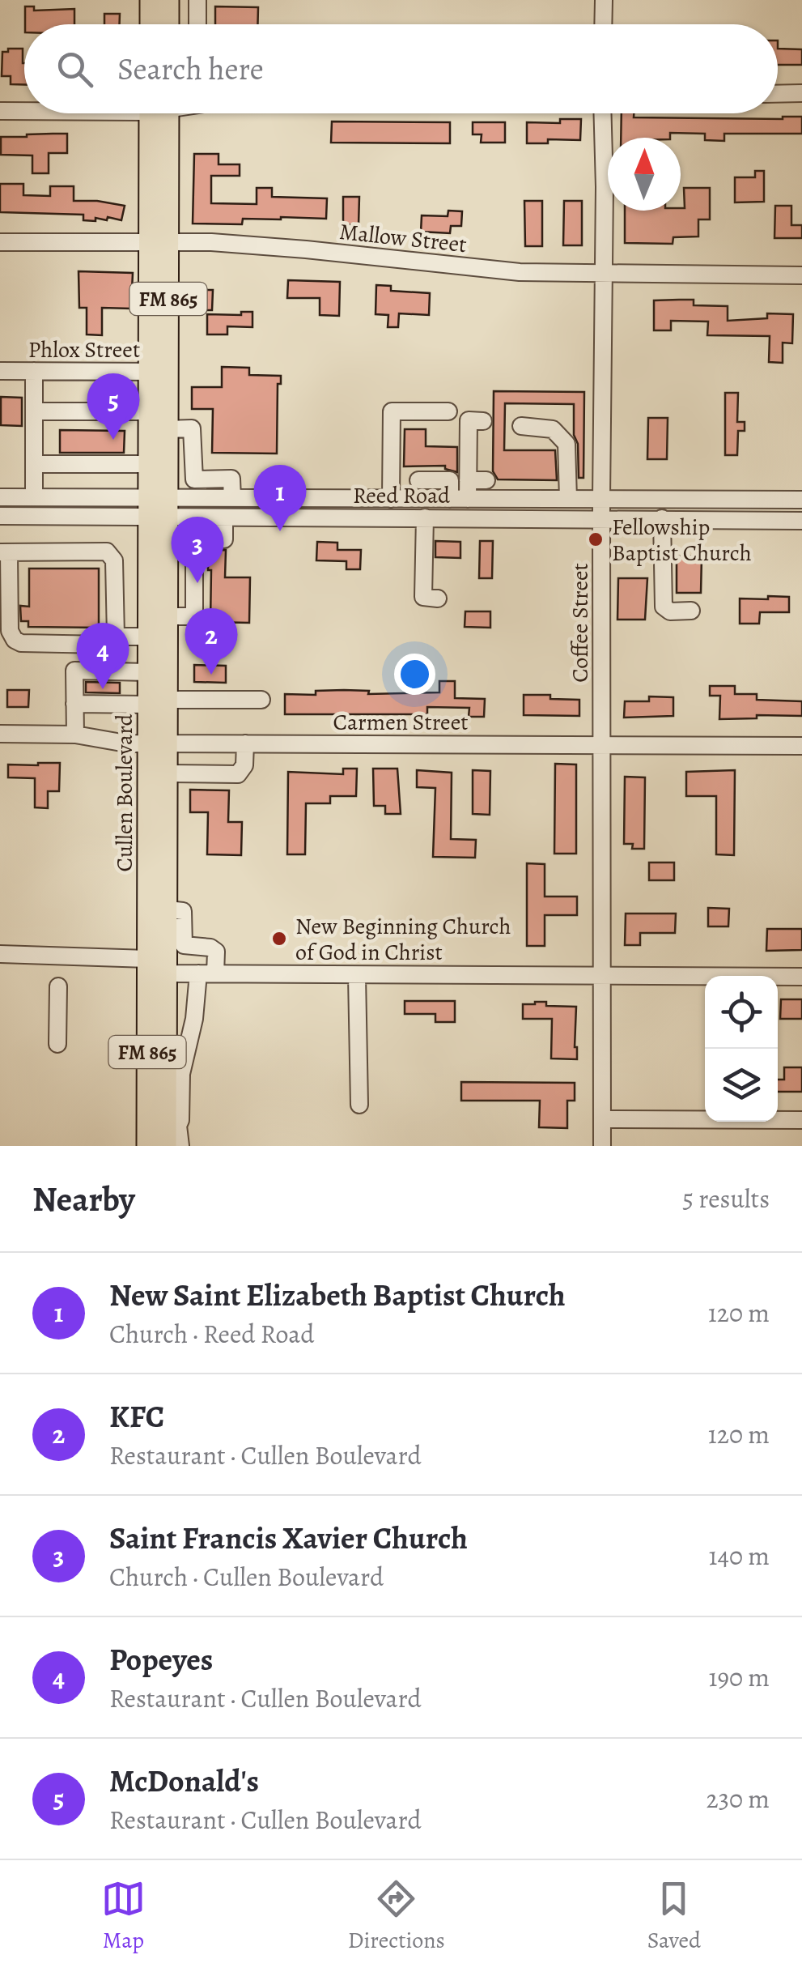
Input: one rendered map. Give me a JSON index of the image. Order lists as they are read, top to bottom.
{
  "streets": {
    "main road": ["FM 865", "Cullen Boulevard"],
    "street": [
      "Mallow Street",
      "Phlox Street",
      "Reed Road",
      "Coffee Street",
      "Carmen Street"
    ]
  },
  "crossings": [
    ["Mallow Street", "Coffee Street"],
    ["Mallow Street", "Cullen Boulevard"],
    ["Phlox Street", "Cullen Boulevard"],
    ["Reed Road", "Coffee Street"],
    ["Reed Road", "Cullen Boulevard"],
    ["Coffee Street", "Carmen Street"],
    ["Carmen Street", "Cullen Boulevard"]
  ],
  "places": ["Fellowship Baptist Church", "New Beginning Church of God in Christ"],
  "north": "top",
  "page": {
    "search": "Search here",
    "pins": [
      "5",
      "1",
      "3",
      "2",
      "4"
    ],
    "heading": ["Nearby", "5 results"],
    "list": [
      {
        "mark": "1",
        "name": "New Saint Elizabeth Baptist Church",
        "note": "Church · Reed Road",
        "value": "120 m"
      },
      {
        "mark": "2",
        "name": "KFC",
        "note": "Restaurant · Cullen Boulevard",
        "value": "120 m"
      },
      {
        "mark": "3",
        "name": "Saint Francis Xavier Church",
        "note": "Church · Cullen Boulevard",
        "value": "140 m"
      },
      {
        "mark": "4",
        "name": "Popeyes",
        "note": "Restaurant · Cullen Boulevard",
        "value": "190 m"
      },
      {
        "mark": "5",
        "name": "McDonald's",
        "note": "Restaurant · Cullen Boulevard",
        "value": "230 m"
      }
    ],
    "nav": ["Map", "Directions", "Saved"]
  }
}
